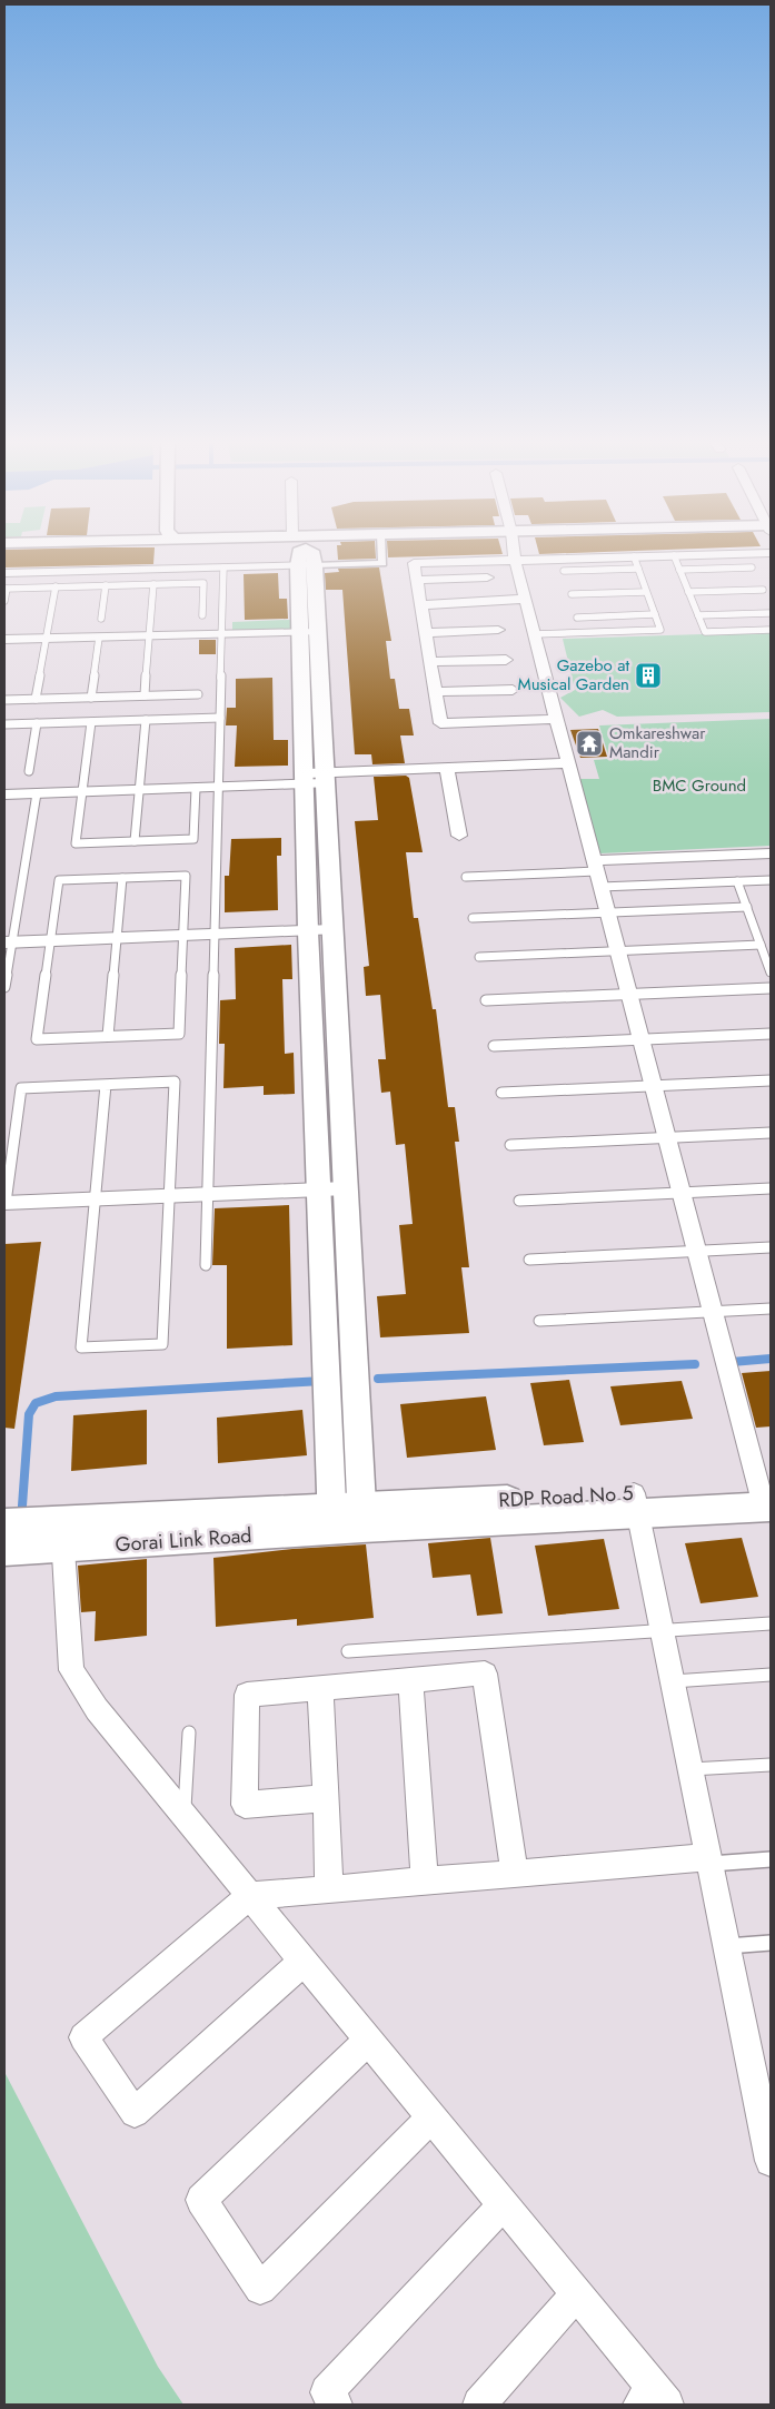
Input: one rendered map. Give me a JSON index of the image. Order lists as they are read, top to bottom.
{
  "streets": {
    "main road": ["RDP Road No 5", "Gorai Link Road"]
  },
  "crossings": [
    ["RDP Road No 5", "Gorai Link Road"]
  ],
  "parks": ["BMC Ground"],
  "places": {
    "building": ["Gazebo at Musical Garden"],
    "temple": ["Omkareshwar Mandir"]
  }
}
